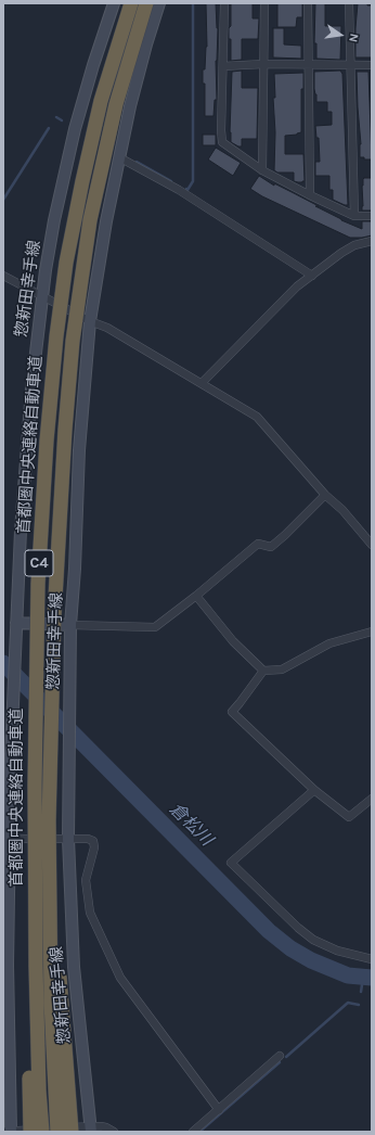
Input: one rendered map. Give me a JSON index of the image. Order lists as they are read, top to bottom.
{
  "streets": {
    "highway": ["首都圏中央連絡自動車道", "C4"],
    "main road": ["惣新田幸手線"]
  },
  "water": ["倉松川"],
  "north": "right"
}
